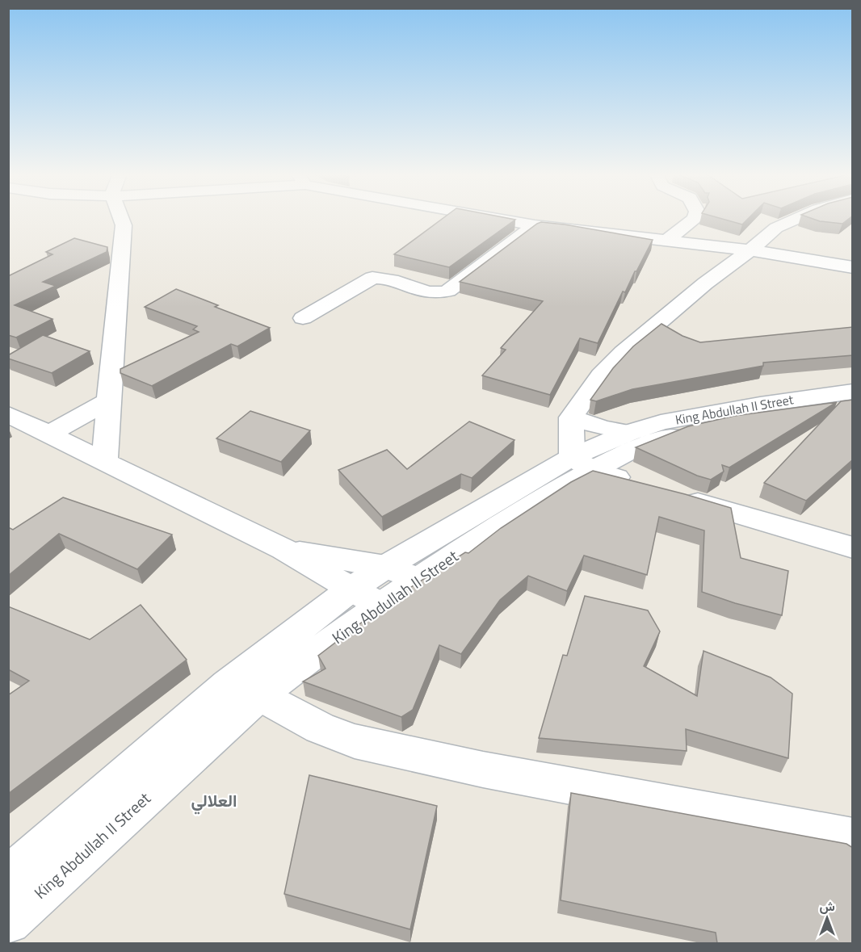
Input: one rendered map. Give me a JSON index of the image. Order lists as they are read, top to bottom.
{
  "streets": {
    "street": ["King Abdullah II Street"]
  },
  "districts": ["العلالي"],
  "north": "top"
}
